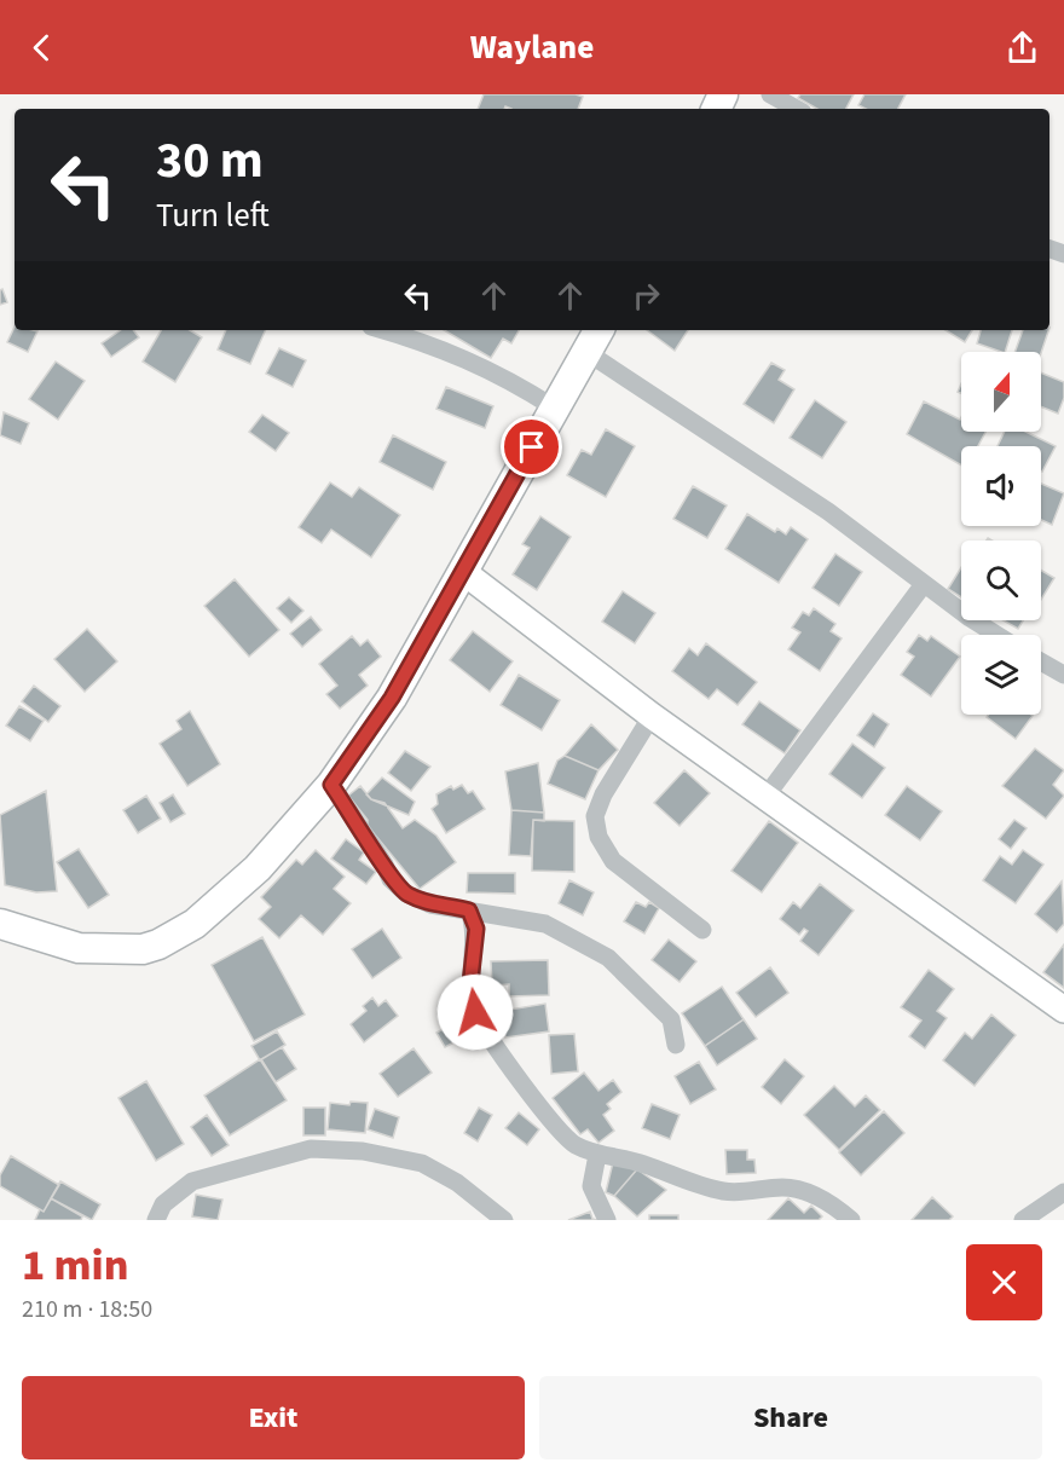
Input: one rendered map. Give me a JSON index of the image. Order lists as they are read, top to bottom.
{
  "north": "top",
  "page": {
    "header": "Waylane",
    "turn": ["30 m", "Turn left"],
    "heading": ["1 min", "210 m · 18:50"],
    "buttons": ["Exit", "Share"]
  }
}
